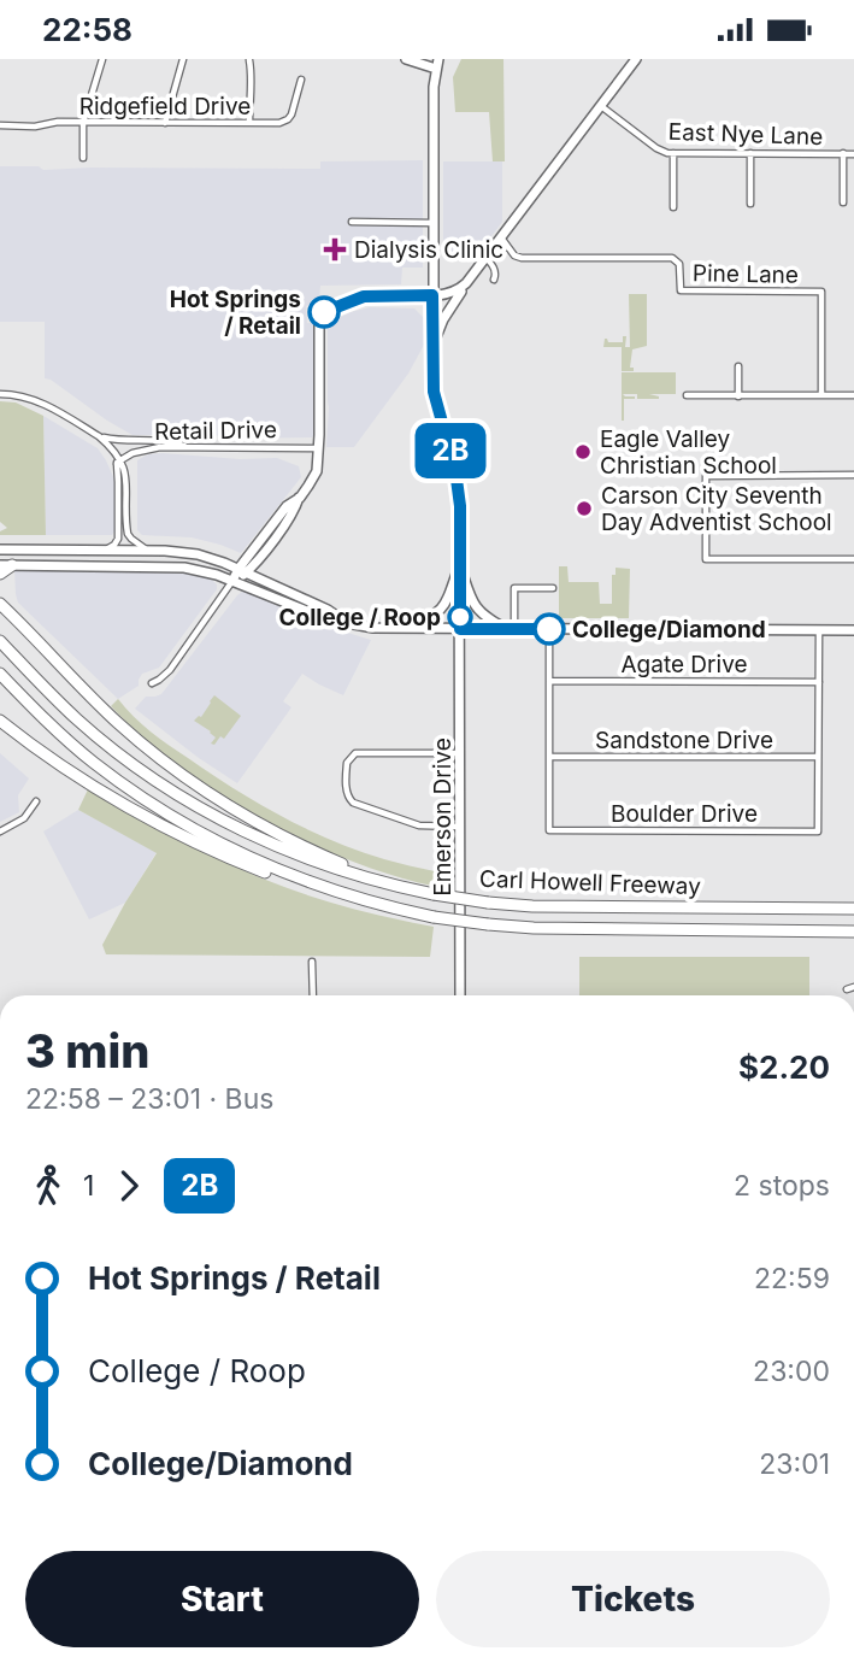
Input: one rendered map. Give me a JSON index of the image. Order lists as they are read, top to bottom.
{
  "streets": {
    "highway": ["Carl Howell Freeway"],
    "main road": ["Emerson Drive"],
    "street": [
      "Ridgefield Drive",
      "East Nye Lane",
      "Pine Lane",
      "Retail Drive",
      "Agate Drive",
      "Sandstone Drive",
      "Boulder Drive"
    ]
  },
  "crossings": [
    ["Sandstone Drive", "Boulder Drive"]
  ],
  "places": {
    "health": ["Dialysis Clinic"],
    "other": [
      "Hot Springs / Retail",
      "Eagle Valley Christian School",
      "Carson City Seventh Day Adventist School",
      "College / Roop",
      "College/Diamond"
    ]
  },
  "lines": ["bus line 2B"],
  "page": {
    "status": "22:58",
    "on_map": "2B",
    "heading": ["3 min", "22:58 – 23:01 · Bus", "$2.20"],
    "legs": ["1", "2B", "2 stops"],
    "list": [
      {
        "name": "Hot Springs / Retail",
        "value": "22:59"
      },
      {
        "name": "College / Roop",
        "value": "23:00"
      },
      {
        "name": "College/Diamond",
        "value": "23:01"
      }
    ],
    "buttons": ["Start", "Tickets"]
  }
}
